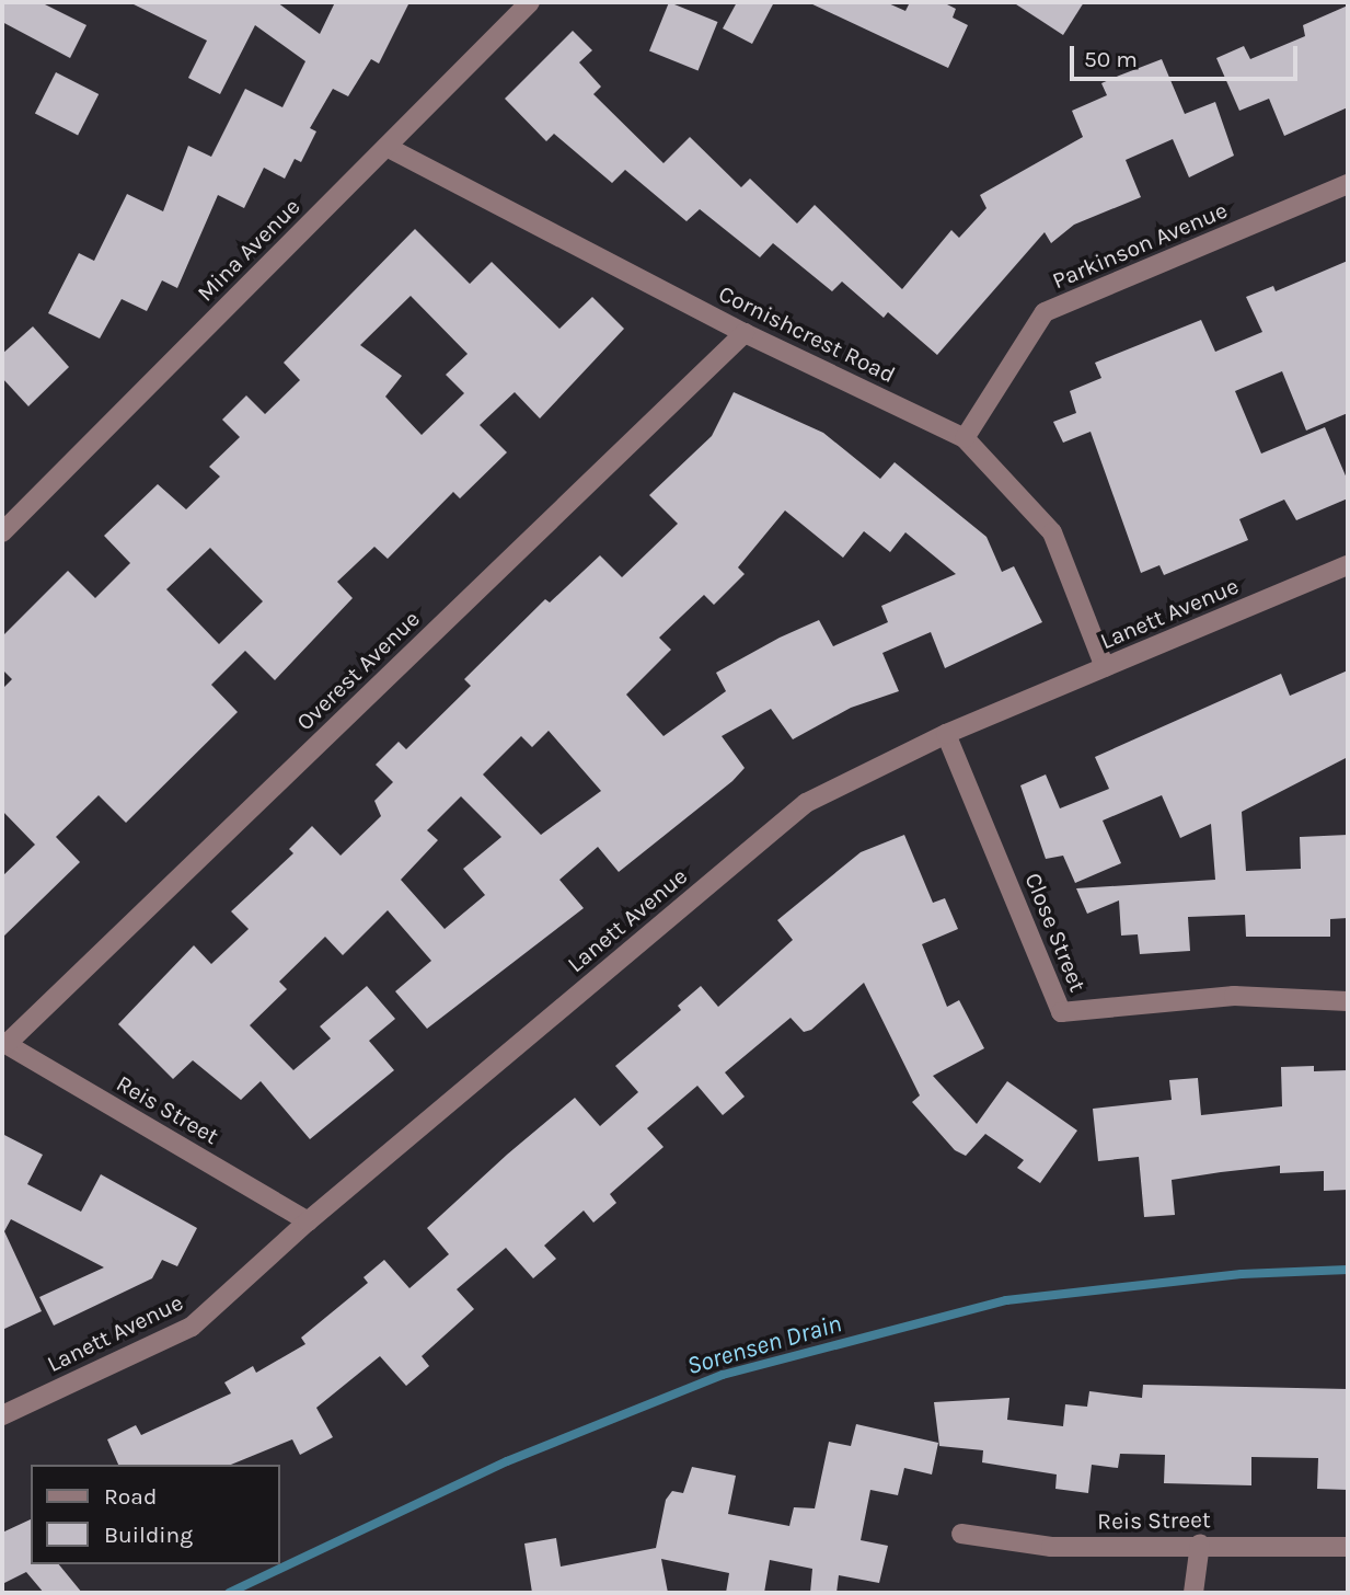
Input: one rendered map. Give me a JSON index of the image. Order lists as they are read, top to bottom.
{
  "streets": {
    "street": [
      "Parkinson Avenue",
      "Mina Avenue",
      "Cornishcrest Road",
      "Lanett Avenue",
      "Overest Avenue",
      "Close Street",
      "Reis Street"
    ]
  },
  "crossings": [
    ["Parkinson Avenue", "Cornishcrest Road"],
    ["Mina Avenue", "Cornishcrest Road"],
    ["Cornishcrest Road", "Lanett Avenue"],
    ["Cornishcrest Road", "Overest Avenue"],
    ["Lanett Avenue", "Close Street"],
    ["Lanett Avenue", "Reis Street"],
    ["Overest Avenue", "Reis Street"]
  ],
  "water": ["Sorensen Drain"],
  "legend": ["Road", "Building"],
  "scale_bar": "50 m"
}
